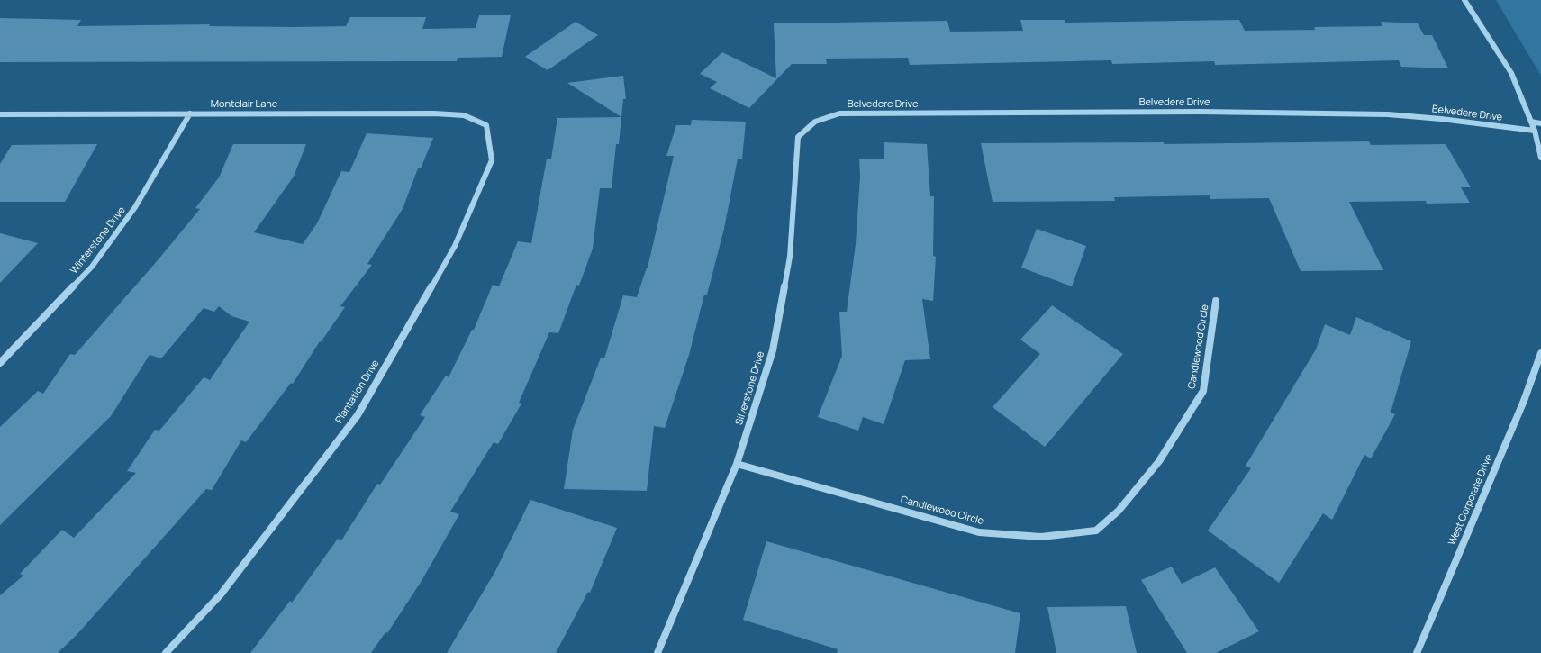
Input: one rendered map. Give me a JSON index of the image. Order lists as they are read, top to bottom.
{
  "streets": {
    "street": [
      "Belvedere Drive",
      "Montclair Lane",
      "Winterstone Drive",
      "Candlewood Circle",
      "Silverstone Drive",
      "Plantation Drive",
      "West Corporate Drive"
    ]
  },
  "crossings": [
    ["Belvedere Drive", "Silverstone Drive"],
    ["Montclair Lane", "Winterstone Drive"],
    ["Montclair Lane", "Plantation Drive"],
    ["Candlewood Circle", "Silverstone Drive"]
  ]
}
